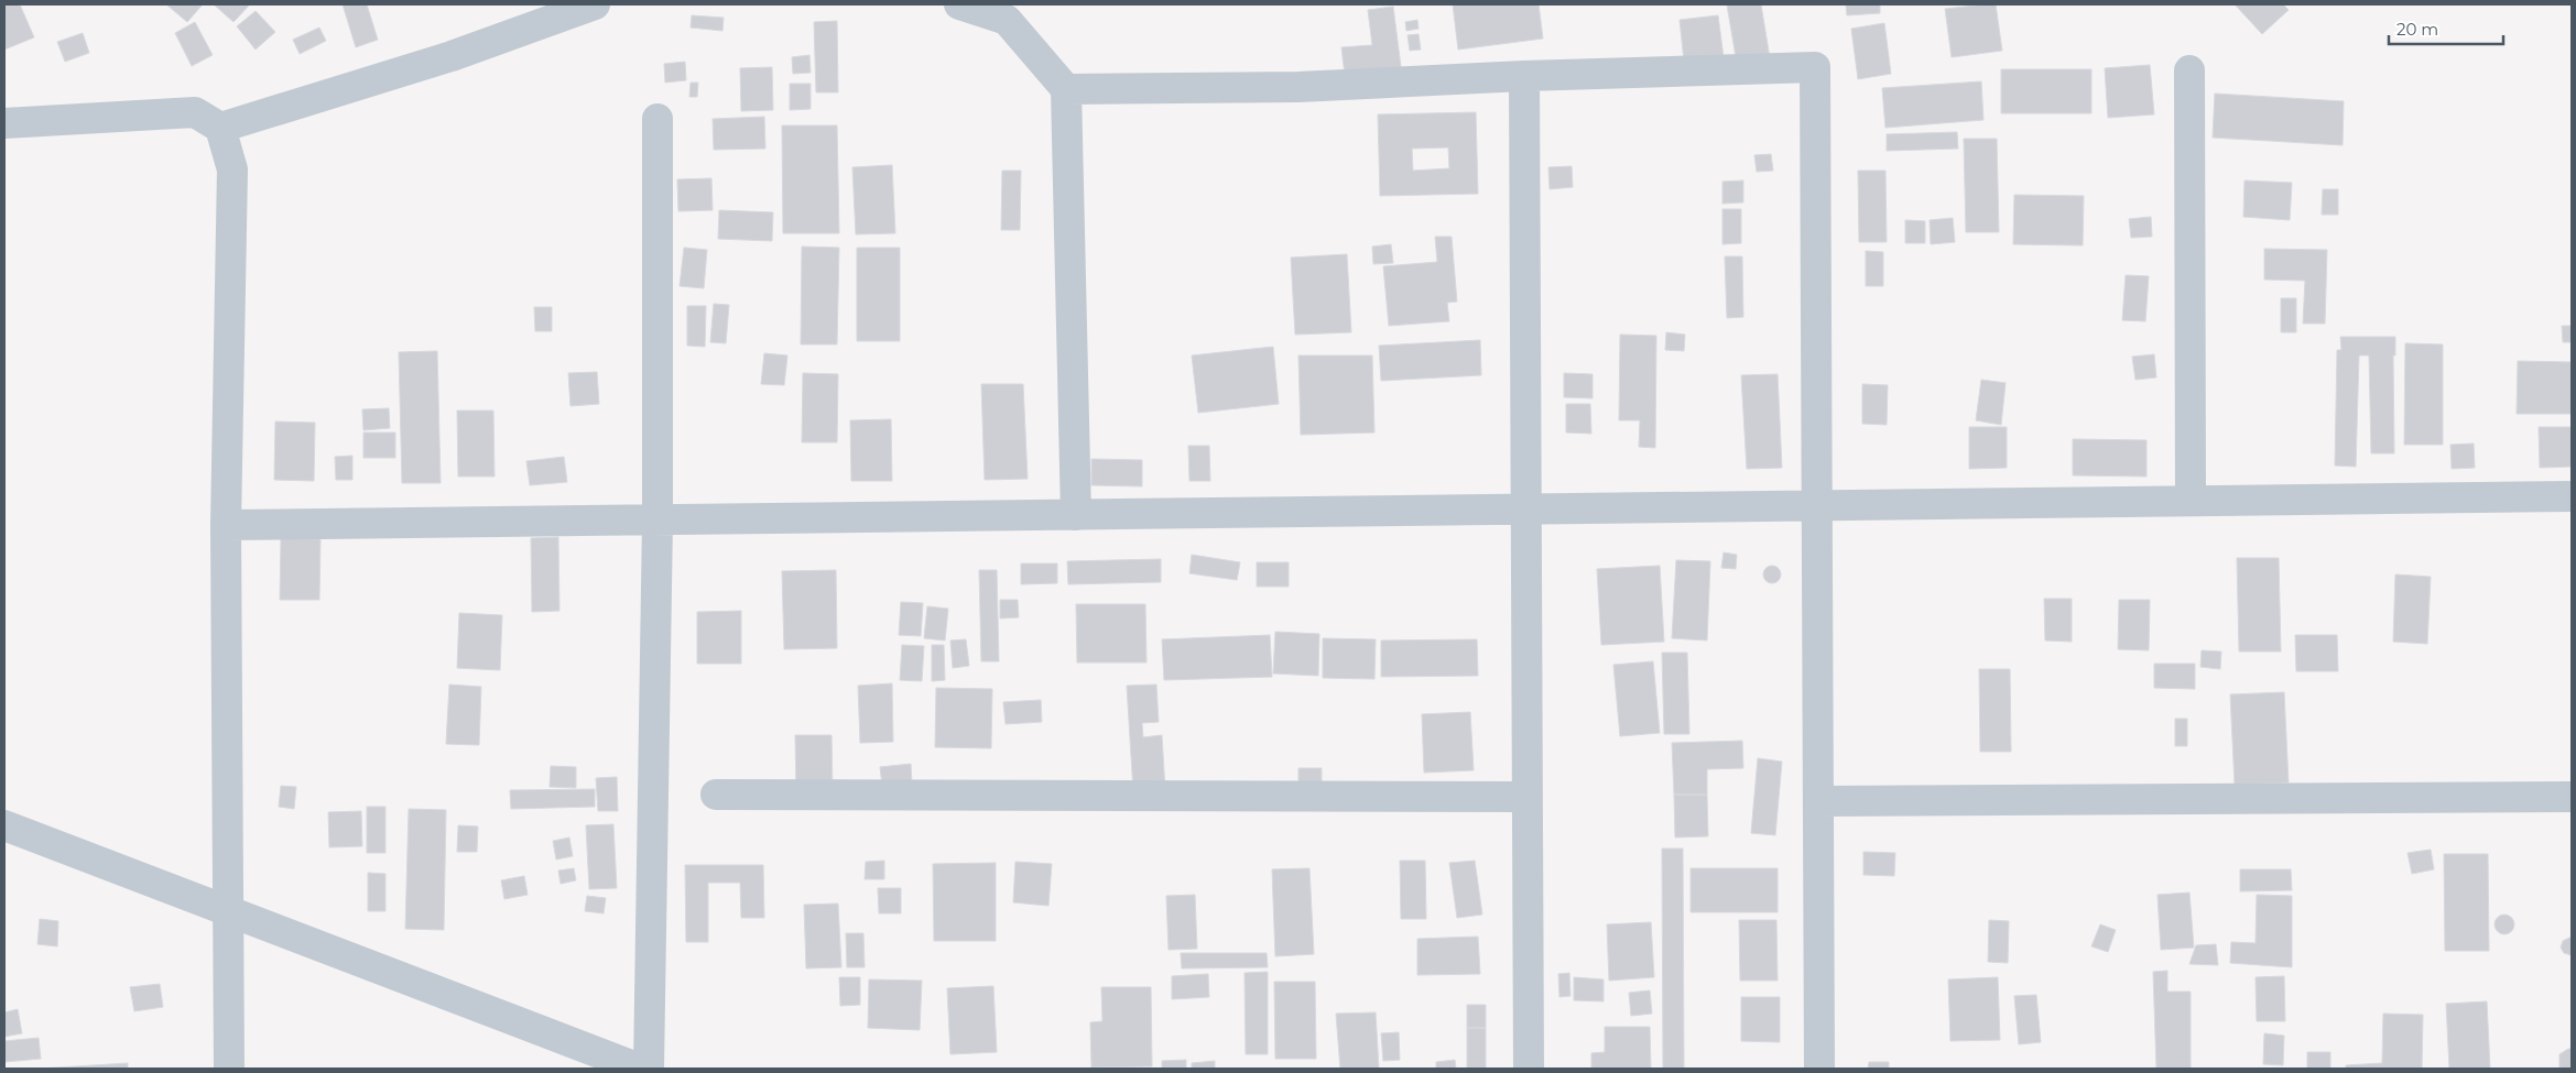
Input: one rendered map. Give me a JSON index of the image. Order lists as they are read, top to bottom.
{
  "scale_bar": "20 m"
}
